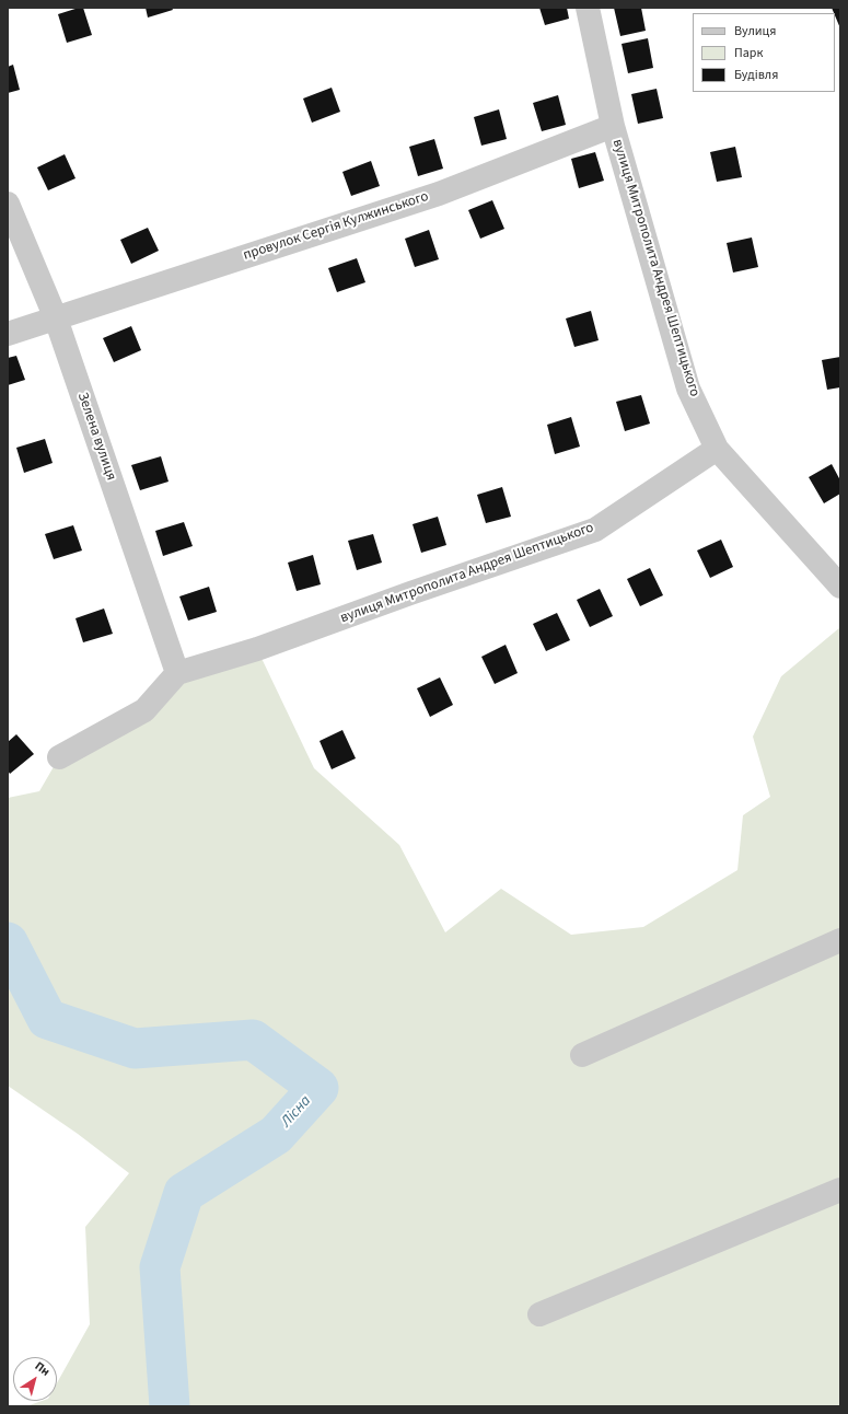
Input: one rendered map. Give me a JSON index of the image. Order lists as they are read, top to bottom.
{
  "streets": {
    "street": ["провулок Сергія Кулжинського", "вулиця Митрополита Андрея Шептицького", "Зелена вулиця"]
  },
  "crossings": [
    ["провулок Сергія Кулжинського", "вулиця Митрополита Андрея Шептицького"],
    ["провулок Сергія Кулжинського", "Зелена вулиця"],
    ["вулиця Митрополита Андрея Шептицького", "Зелена вулиця"]
  ],
  "water": ["Лісна"],
  "legend": ["Вулиця", "Парк", "Будівля"],
  "north": "top right"
}
